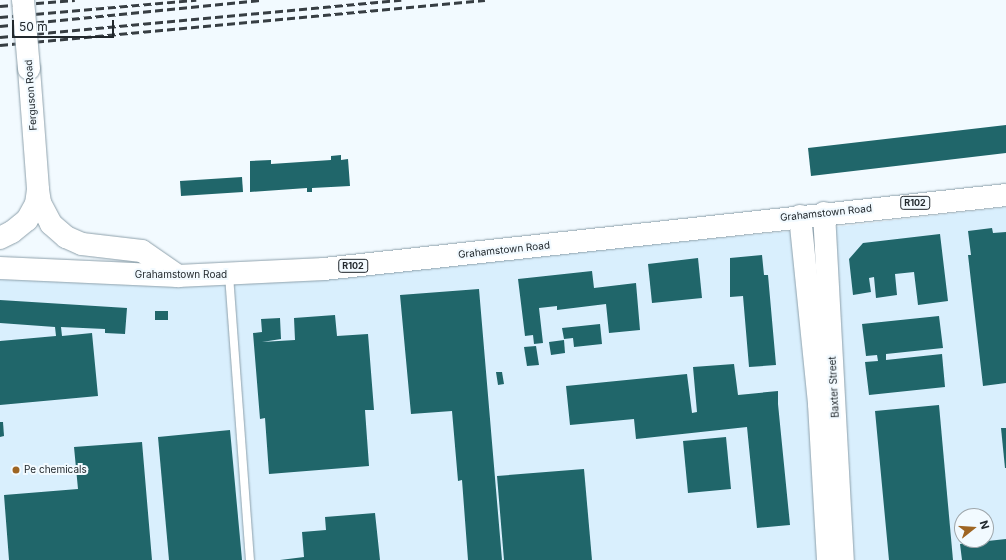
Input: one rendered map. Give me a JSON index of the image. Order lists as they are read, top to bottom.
{
  "streets": {
    "main road": [
      "Ferguson Road",
      "R102",
      "Grahamstown Road",
      "Baxter Street"
    ]
  },
  "crossings": [
    ["Ferguson Road", "Grahamstown Road"],
    ["Grahamstown Road", "Baxter Street"]
  ],
  "places": ["Pe chemicals"],
  "scale_bar": "50 m",
  "north": "right"
}
